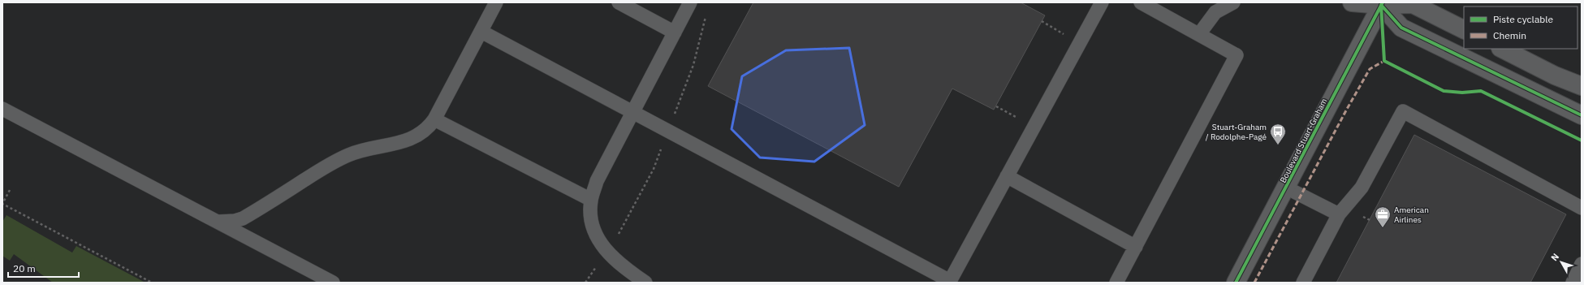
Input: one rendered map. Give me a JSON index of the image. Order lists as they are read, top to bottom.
{
  "streets": {
    "street": ["Boulevard Stuart-Graham"]
  },
  "places": {
    "bus stop": ["Stuart-Graham / Rodolphe-Pagé"],
    "office": ["American Airlines"]
  },
  "legend": ["Piste cyclable", "Chemin"],
  "scale_bar": "20 m",
  "north": "top left"
}
